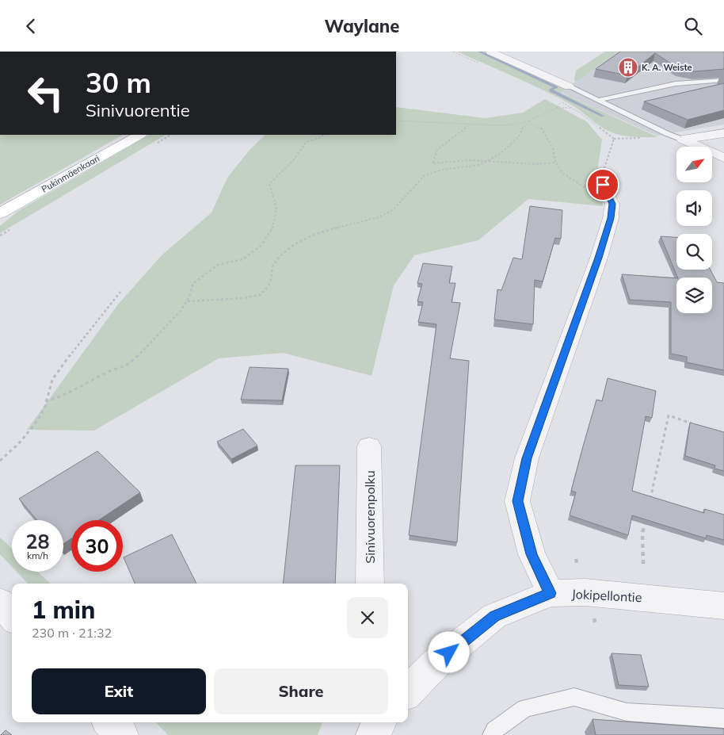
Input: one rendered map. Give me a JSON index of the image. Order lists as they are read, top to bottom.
{
  "streets": {
    "main road": ["Pukinmäenkaari"],
    "street": ["Sinivuorenpolku", "Jokipellontie"]
  },
  "places": {
    "building": ["K. A. Weiste"]
  },
  "north": "top right",
  "page": {
    "header": "Waylane",
    "turn": ["30 m", "Sinivuorentie"],
    "speed": "28 km/h",
    "limit": "30",
    "heading": ["1 min", "230 m · 21:32"],
    "buttons": ["Exit", "Share"]
  }
}
